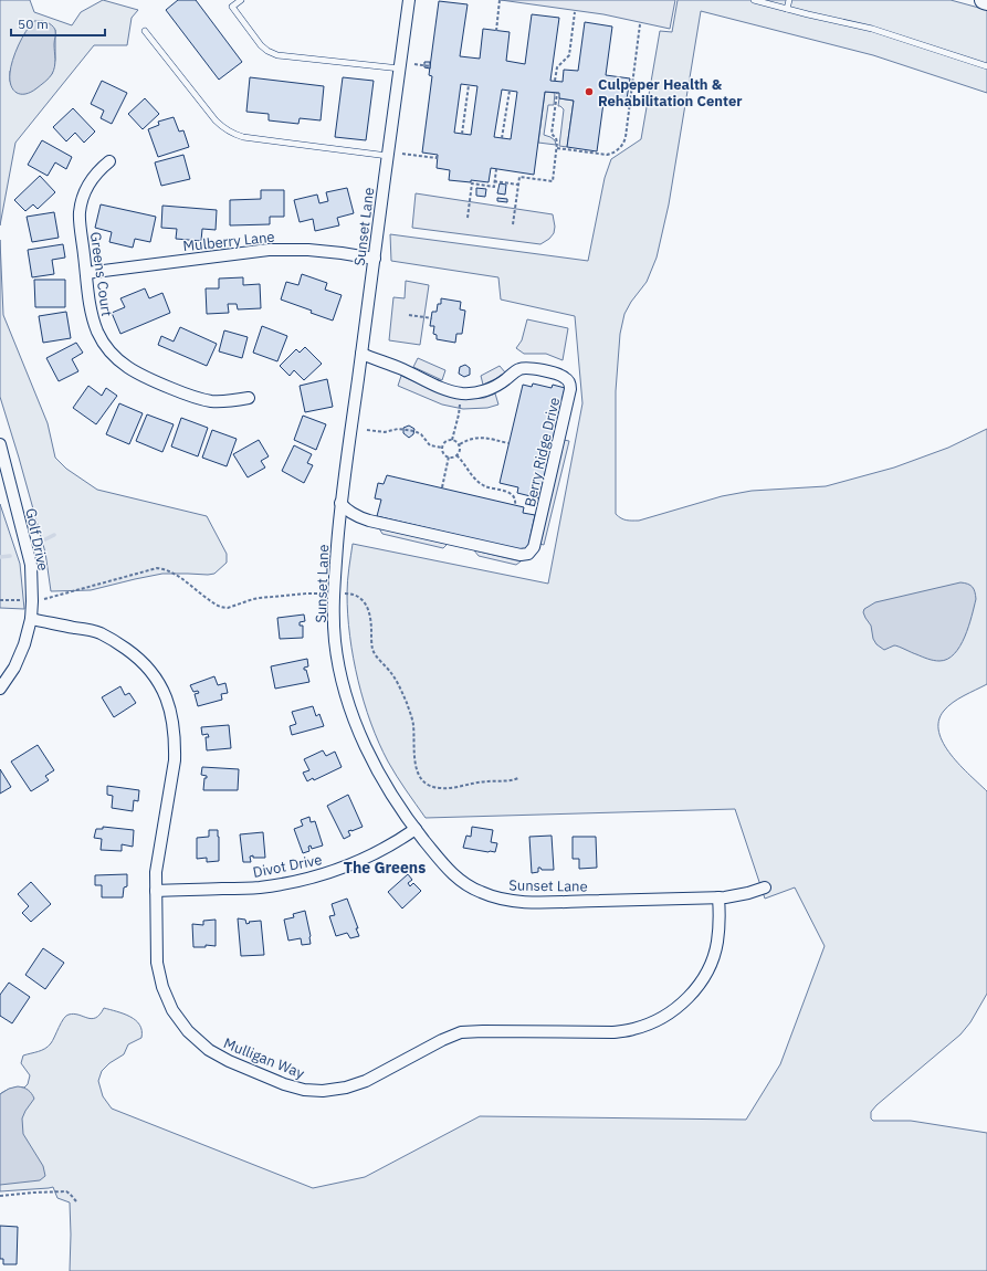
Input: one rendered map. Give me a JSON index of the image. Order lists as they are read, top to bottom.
{
  "streets": {
    "street": [
      "Sunset Lane",
      "Mulberry Lane",
      "Greens Court",
      "Berry Ridge Drive",
      "Golf Drive",
      "Divot Drive",
      "Mulligan Way"
    ]
  },
  "crossings": [
    ["Sunset Lane", "Mulberry Lane"],
    ["Sunset Lane", "Berry Ridge Drive"],
    ["Sunset Lane", "Divot Drive"],
    ["Sunset Lane", "Mulligan Way"],
    ["Mulberry Lane", "Greens Court"],
    ["Golf Drive", "Mulligan Way"],
    ["Divot Drive", "Mulligan Way"]
  ],
  "districts": ["The Greens"],
  "places": ["Culpeper Health & Rehabilitation Center"],
  "scale_bar": "50 m"
}
